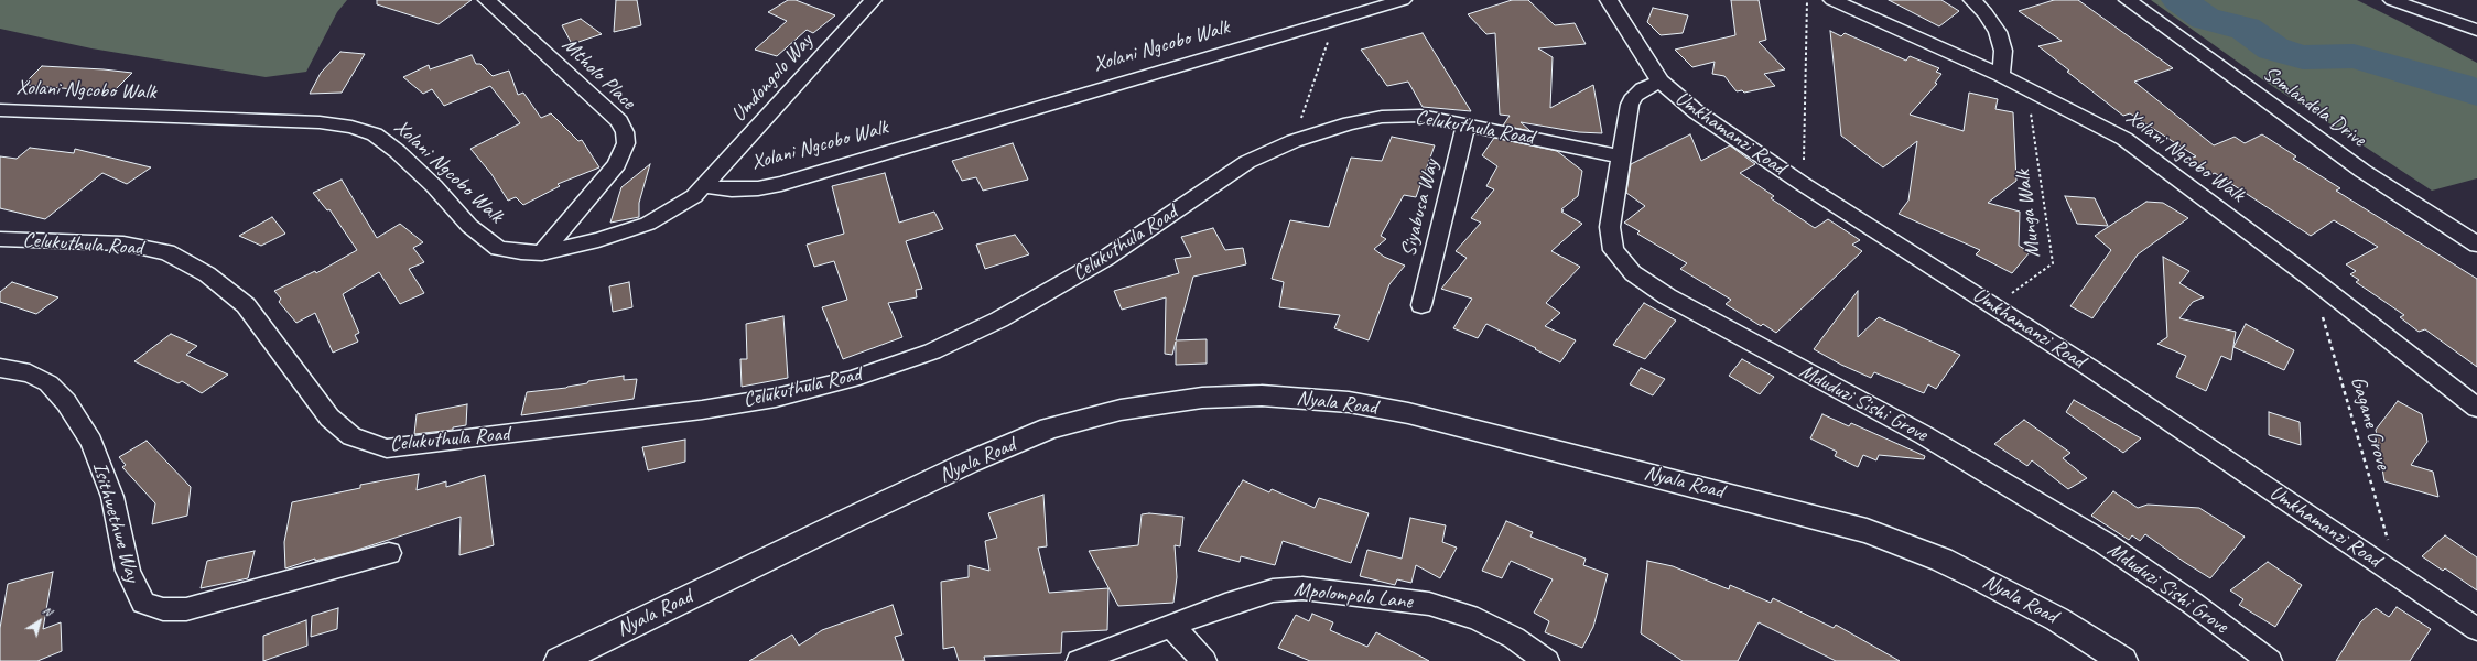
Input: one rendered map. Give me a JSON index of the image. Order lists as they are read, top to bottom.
{
  "streets": {
    "street": [
      "Xolani Ngcobo Walk",
      "Mtholo Place",
      "Umdongolo Way",
      "Somlandela Drive",
      "Celukuthula Road",
      "Umkhamanzi Road",
      "Siyabusa Way",
      "Nyala Road",
      "Mduduzi Sishi Grove",
      "Isithwethwe Way",
      "Mpolompolo Lane"
    ],
    "path": ["Munga Walk", "Gagane Grove"]
  },
  "crossings": [
    ["Xolani Ngcobo Walk", "Mtholo Place"],
    ["Xolani Ngcobo Walk", "Umdongolo Way"],
    ["Xolani Ngcobo Walk", "Munga Walk"],
    ["Xolani Ngcobo Walk", "Gagane Grove"],
    ["Celukuthula Road", "Siyabusa Way"],
    ["Celukuthula Road", "Mduduzi Sishi Grove"],
    ["Umkhamanzi Road", "Munga Walk"],
    ["Umkhamanzi Road", "Mduduzi Sishi Grove"],
    ["Umkhamanzi Road", "Gagane Grove"]
  ],
  "north": "top right"
}
